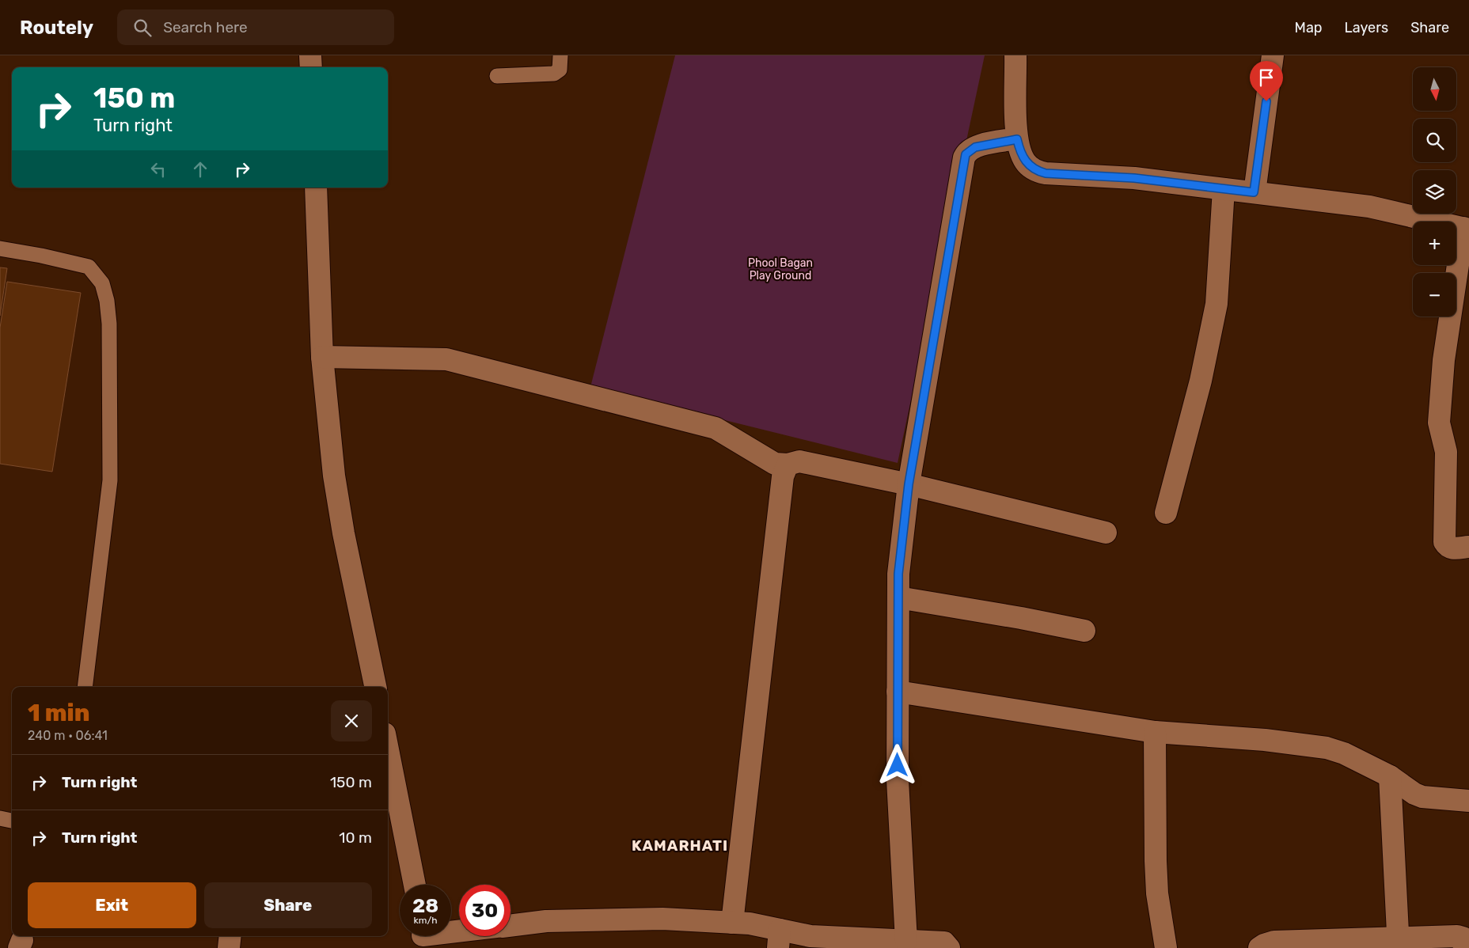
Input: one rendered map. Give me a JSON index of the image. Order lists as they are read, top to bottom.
{
  "districts": ["KAMARHATI"],
  "parks": ["Phool Bagan Play Ground"],
  "north": "bottom",
  "page": {
    "header": "Routely",
    "search": "Search here",
    "nav": ["Map", "Layers", "Share"],
    "map_buttons": ["+", "−"],
    "turn": ["150 m", "Turn right"],
    "heading": ["1 min", "240 m · 06:41"],
    "list": [
      {
        "name": "Turn right",
        "value": "150 m"
      },
      {
        "name": "Turn right",
        "value": "10 m"
      }
    ],
    "buttons": ["Exit", "Share"],
    "speed": "28 km/h",
    "limit": "30"
  }
}
